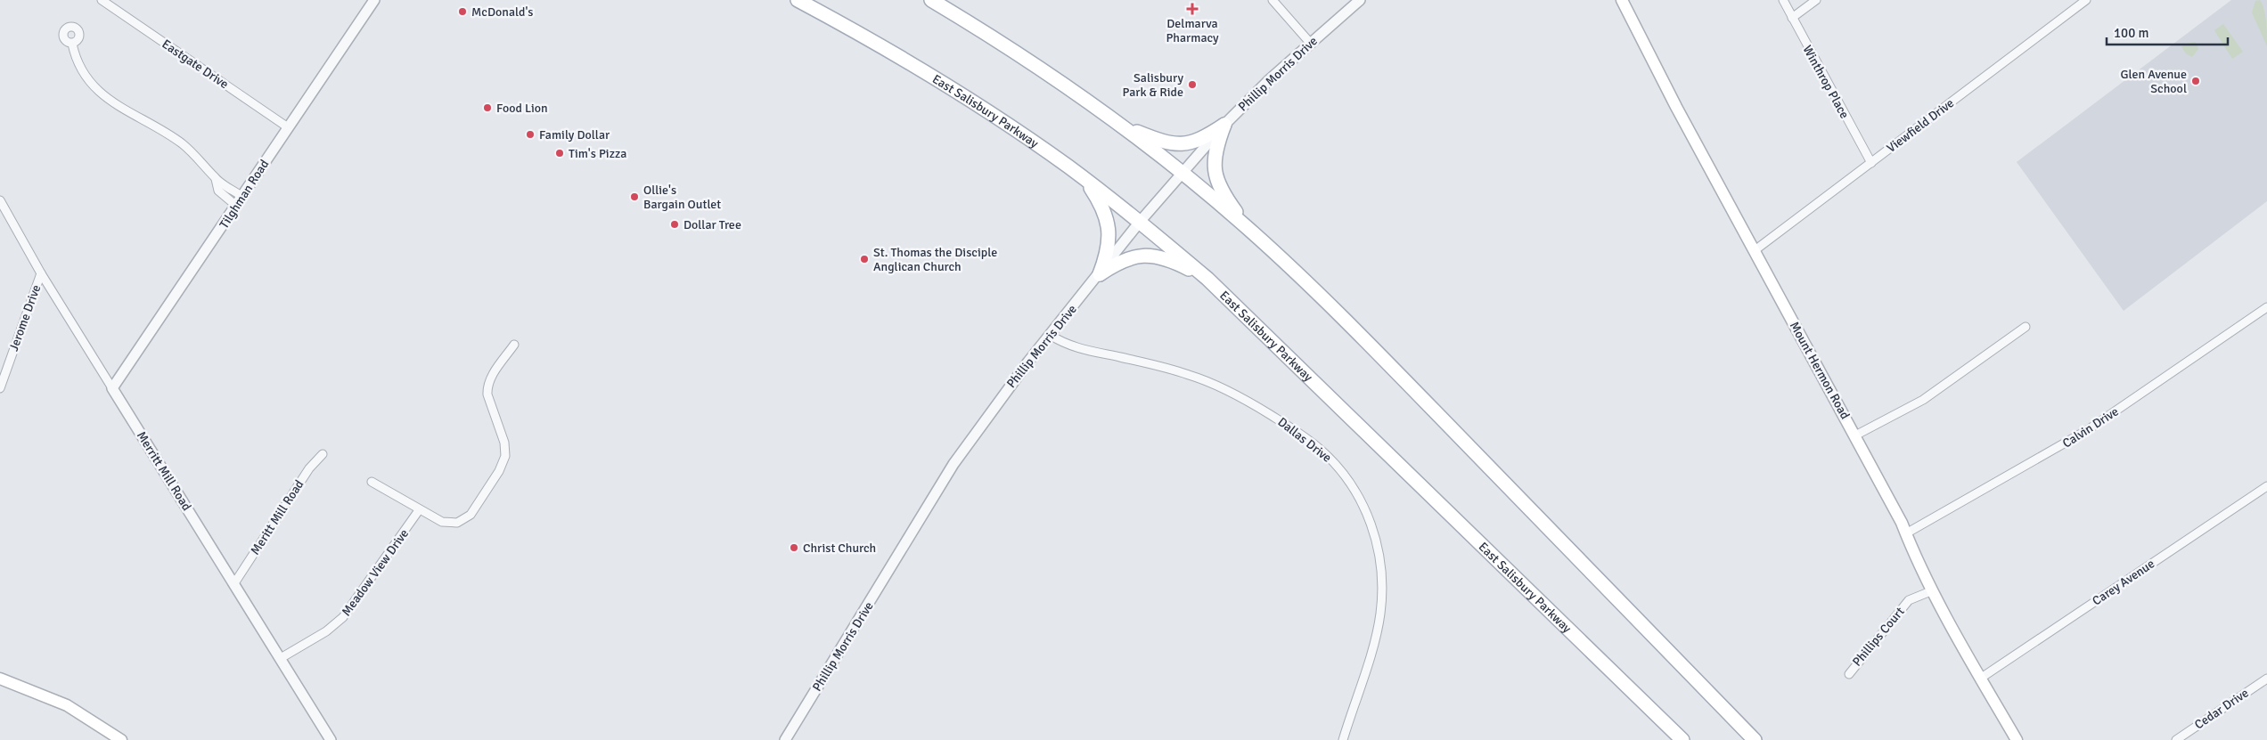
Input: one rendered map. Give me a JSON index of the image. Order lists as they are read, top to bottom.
{
  "streets": {
    "main road": ["East Salisbury Parkway", "Mount Hermon Road"],
    "street": [
      "Eastgate Drive",
      "Phillip Morris Drive",
      "Winthrop Place",
      "Viewfield Drive",
      "Tilghman Road",
      "Jerome Drive",
      "Calvin Drive",
      "Dallas Drive",
      "Merritt Mill Road",
      "Meritt Mill Road",
      "Meadow View Drive",
      "Carey Avenue",
      "Phillips Court",
      "Cedar Drive"
    ]
  },
  "crossings": [
    ["Eastgate Drive", "Tilghman Road"],
    ["Phillip Morris Drive", "East Salisbury Parkway"],
    ["Phillip Morris Drive", "Dallas Drive"],
    ["Winthrop Place", "Viewfield Drive"],
    ["Viewfield Drive", "Mount Hermon Road"],
    ["Tilghman Road", "Merritt Mill Road"],
    ["Jerome Drive", "Merritt Mill Road"],
    ["Mount Hermon Road", "Calvin Drive"],
    ["Mount Hermon Road", "Carey Avenue"],
    ["Mount Hermon Road", "Phillips Court"],
    ["Merritt Mill Road", "Meritt Mill Road"],
    ["Merritt Mill Road", "Meadow View Drive"]
  ],
  "places": {
    "health": ["Delmarva Pharmacy"],
    "other": [
      "McDonald's",
      "Glen Avenue School",
      "Salisbury Park & Ride",
      "Food Lion",
      "Family Dollar",
      "Tim's Pizza",
      "Ollie's Bargain Outlet",
      "Dollar Tree",
      "St. Thomas the Disciple Anglican Church",
      "Christ Church"
    ]
  },
  "scale_bar": "100 m"
}
